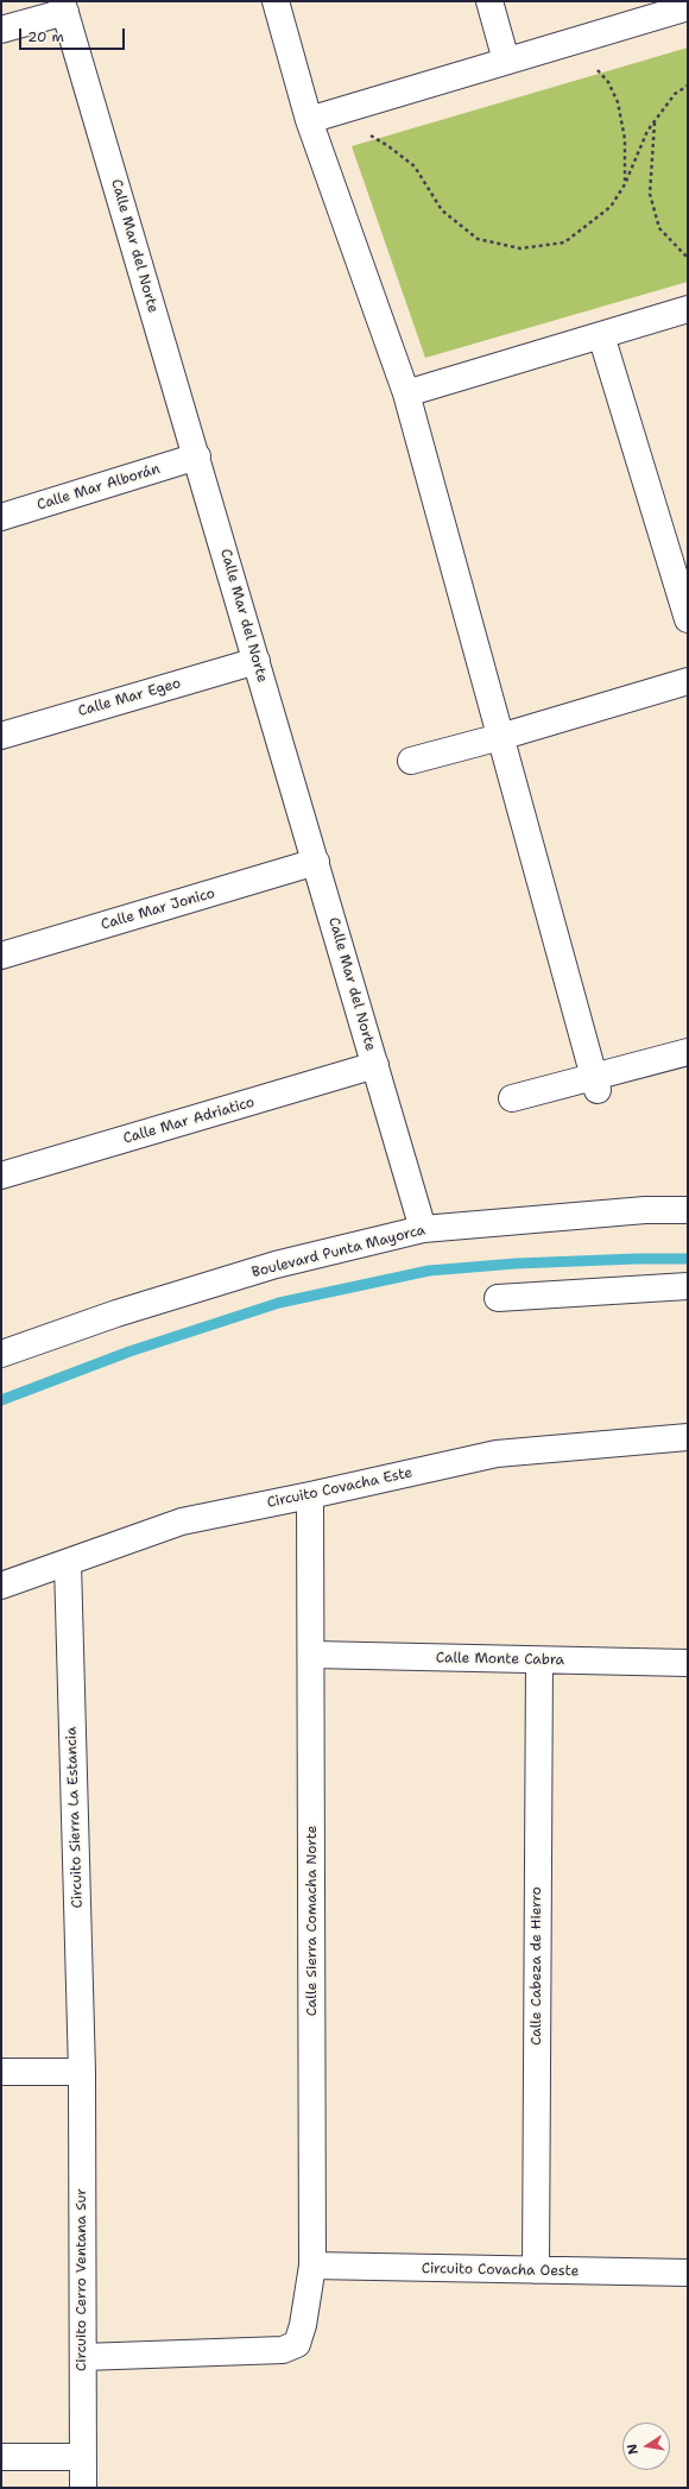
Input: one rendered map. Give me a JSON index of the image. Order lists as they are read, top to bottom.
{
  "streets": {
    "street": [
      "Calle Mar del Norte",
      "Calle Mar Alborán",
      "Calle Mar Egeo",
      "Calle Mar Jonico",
      "Calle Mar Adriatico",
      "Boulevard Punta Mayorca",
      "Circuito Covacha Este",
      "Calle Monte Cabra",
      "Circuito Sierra La Estancia",
      "Calle Sierra Comacha Norte",
      "Calle Cabeza de Hierro",
      "Circuito Covacha Oeste",
      "Circuito Cerro Ventana Sur"
    ]
  },
  "crossings": [
    ["Calle Mar del Norte", "Calle Mar Alborán"],
    ["Calle Mar del Norte", "Calle Mar Egeo"],
    ["Calle Mar del Norte", "Calle Mar Jonico"],
    ["Calle Mar del Norte", "Calle Mar Adriatico"],
    ["Calle Mar del Norte", "Boulevard Punta Mayorca"],
    ["Circuito Covacha Este", "Circuito Sierra La Estancia"],
    ["Circuito Covacha Este", "Calle Sierra Comacha Norte"],
    ["Calle Monte Cabra", "Calle Sierra Comacha Norte"],
    ["Calle Monte Cabra", "Calle Cabeza de Hierro"],
    ["Circuito Sierra La Estancia", "Circuito Cerro Ventana Sur"],
    ["Calle Sierra Comacha Norte", "Circuito Covacha Oeste"],
    ["Calle Sierra Comacha Norte", "Circuito Cerro Ventana Sur"],
    ["Calle Cabeza de Hierro", "Circuito Covacha Oeste"]
  ],
  "scale_bar": "20 m",
  "north": "left"
}
